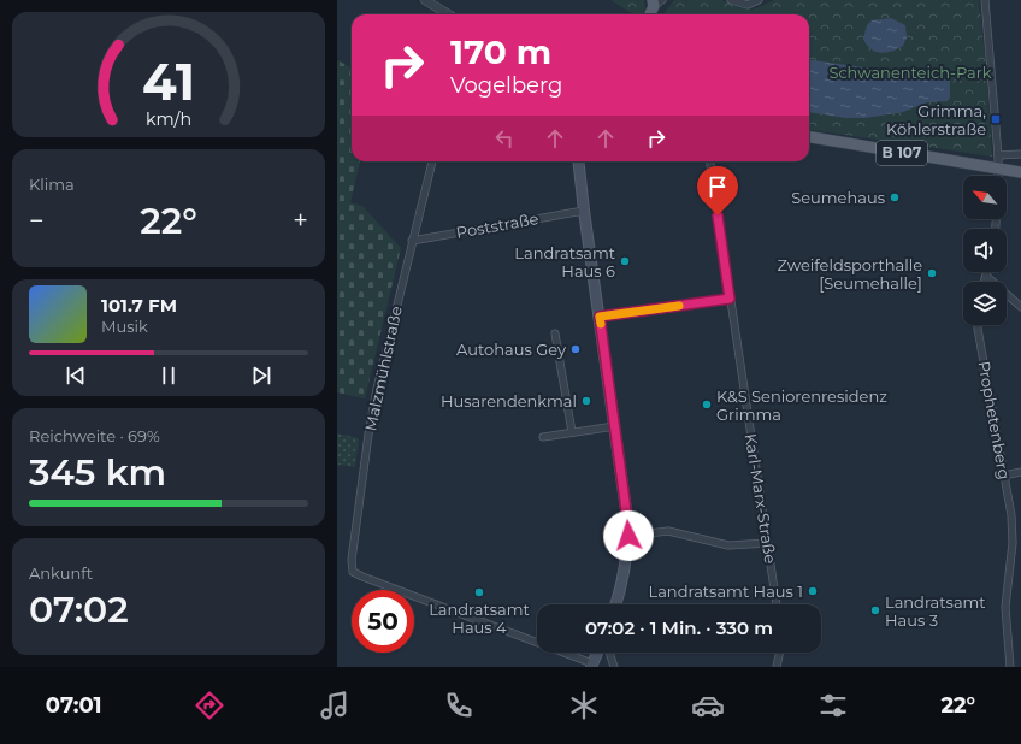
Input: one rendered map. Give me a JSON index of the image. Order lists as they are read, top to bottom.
{
  "streets": {
    "main road": ["B 107"],
    "street": [
      "Poststraße",
      "Malzmühlstraße",
      "Prophetenberg",
      "Karl-Marx-Straße"
    ]
  },
  "crossings": [
    ["Poststraße", "Malzmühlstraße"]
  ],
  "parks": ["Schwanenteich-Park"],
  "places": {
    "transit": ["Grimma, Köhlerstraße"],
    "other": [
      "Seumehaus",
      "Landratsamt Haus 6",
      "Zweifeldsporthalle [Seumehalle]",
      "Autohaus Gey",
      "Husarendenkmal",
      "K&S Seniorenresidenz Grimma",
      "Landratsamt Haus 1",
      "Landratsamt Haus 4",
      "Landratsamt Haus 3"
    ]
  },
  "north": "top left",
  "page": {
    "turn": ["170 m", "Vogelberg"],
    "tile": [
      "Klima",
      ["Reichweite · 69%", "345 km"],
      ["Ankunft", "07:02"]
    ],
    "heat": ["−", "22°", "+"],
    "song": ["101.7 FM", "Musik"],
    "limit": "50",
    "trip": "07:02 · 1 Min. · 330 m",
    "tabs": ["07:01", "22°"],
    "gauge": ["41", "km/h"]
  }
}
